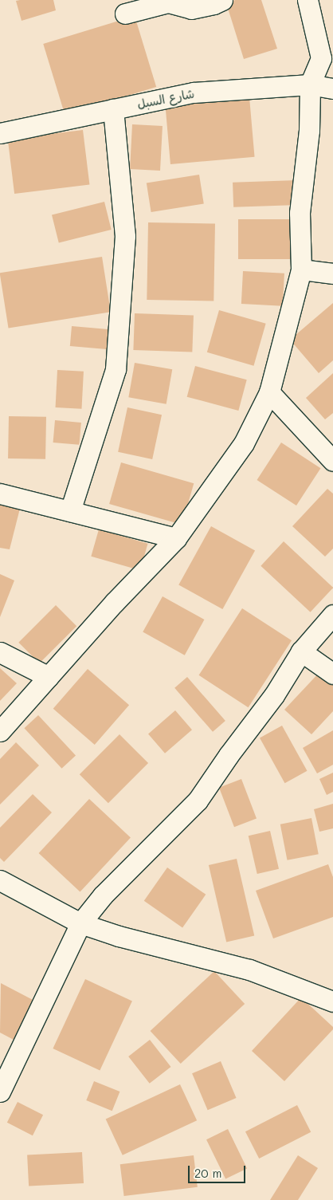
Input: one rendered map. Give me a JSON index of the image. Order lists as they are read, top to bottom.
{
  "streets": {
    "street": ["شارع السبل"]
  },
  "scale_bar": "20 m"
}
